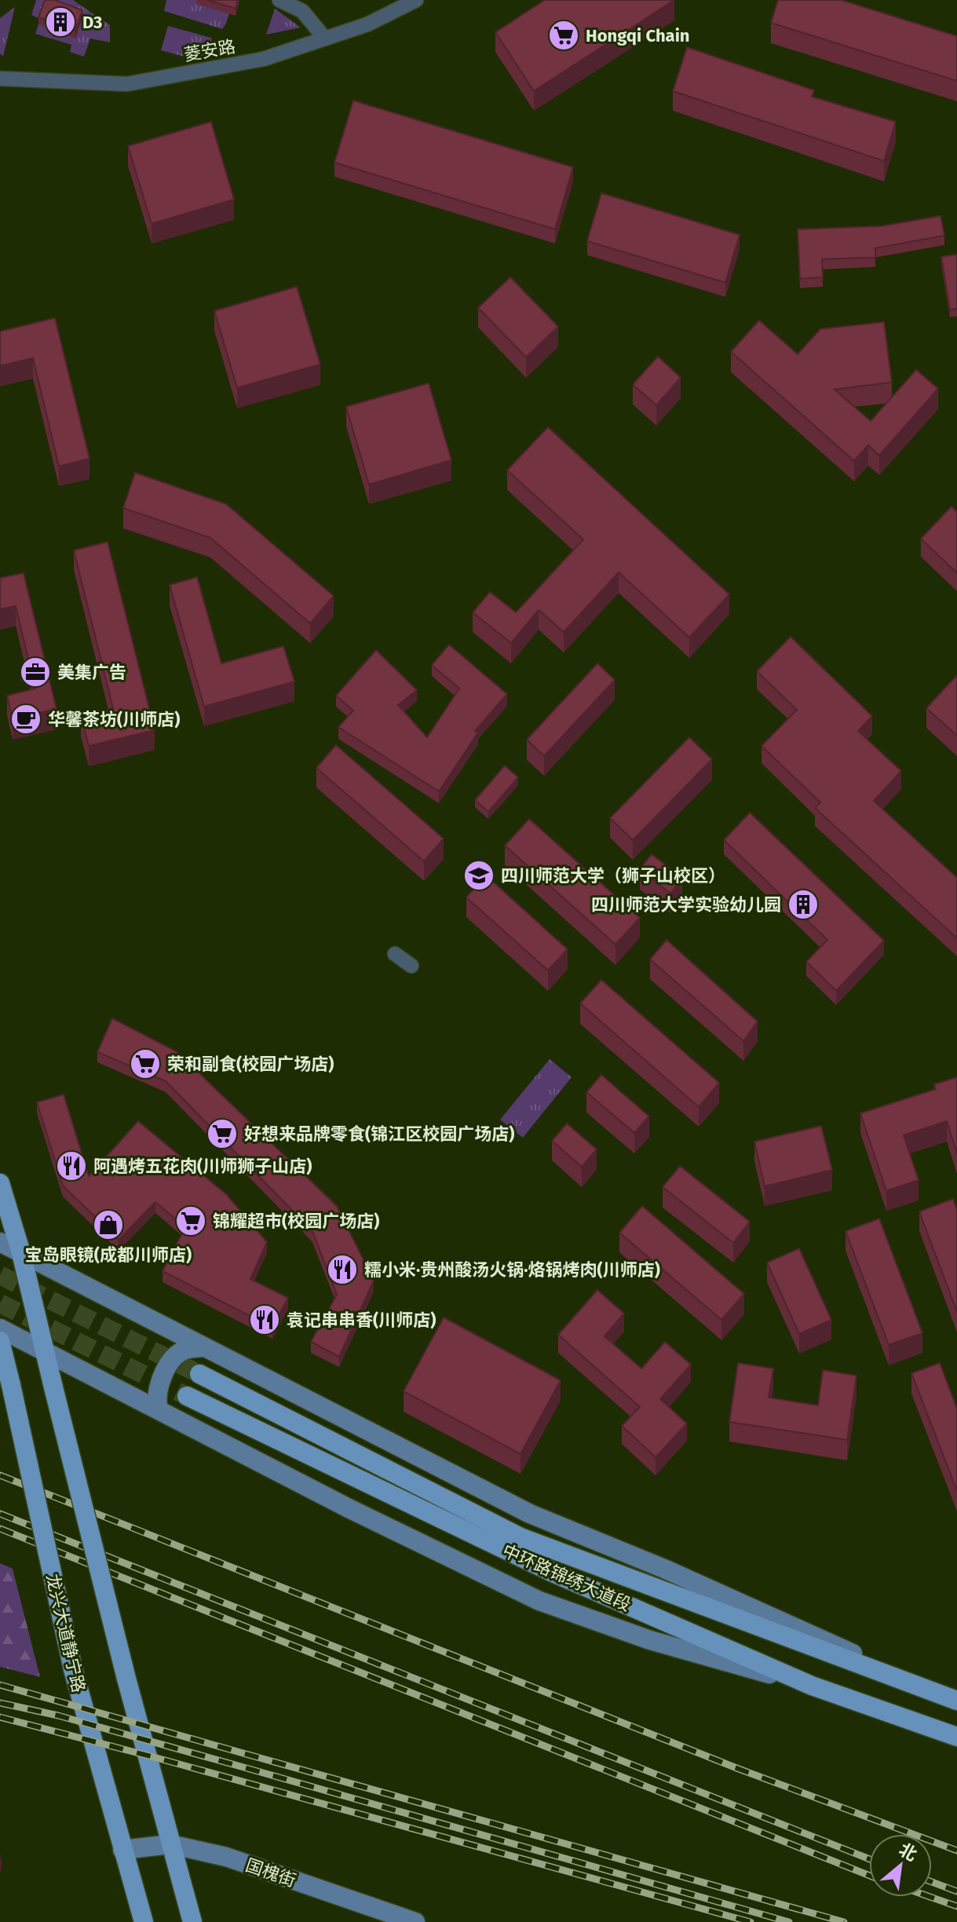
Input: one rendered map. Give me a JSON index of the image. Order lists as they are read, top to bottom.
{
  "streets": {
    "main road": ["中环路锦绣大道段", "龙兴大道静宁路", "国槐街"],
    "street": ["菱安路"]
  },
  "crossings": [
    ["龙兴大道静宁路", "国槐街"]
  ],
  "places": {
    "building": ["D3", "四川师范大学实验幼儿园"],
    "supermarket": [
      "Hongqi Chain",
      "荣和副食(校园广场店)",
      "好想来品牌零食(锦江区校园广场店)",
      "锦耀超市(校园广场店)"
    ],
    "office": ["美集广告"],
    "cafe": ["华馨茶坊(川师店)"],
    "school or university": ["四川师范大学（狮子山校区）"],
    "restaurant": ["阿遇烤五花肉(川师狮子山店)", "糯小米·贵州酸汤火锅·烙锅烤肉(川师店)", "袁记串串香(川师店)"],
    "shop": ["宝岛眼镜(成都川师店)"]
  },
  "north": "top right"
}
